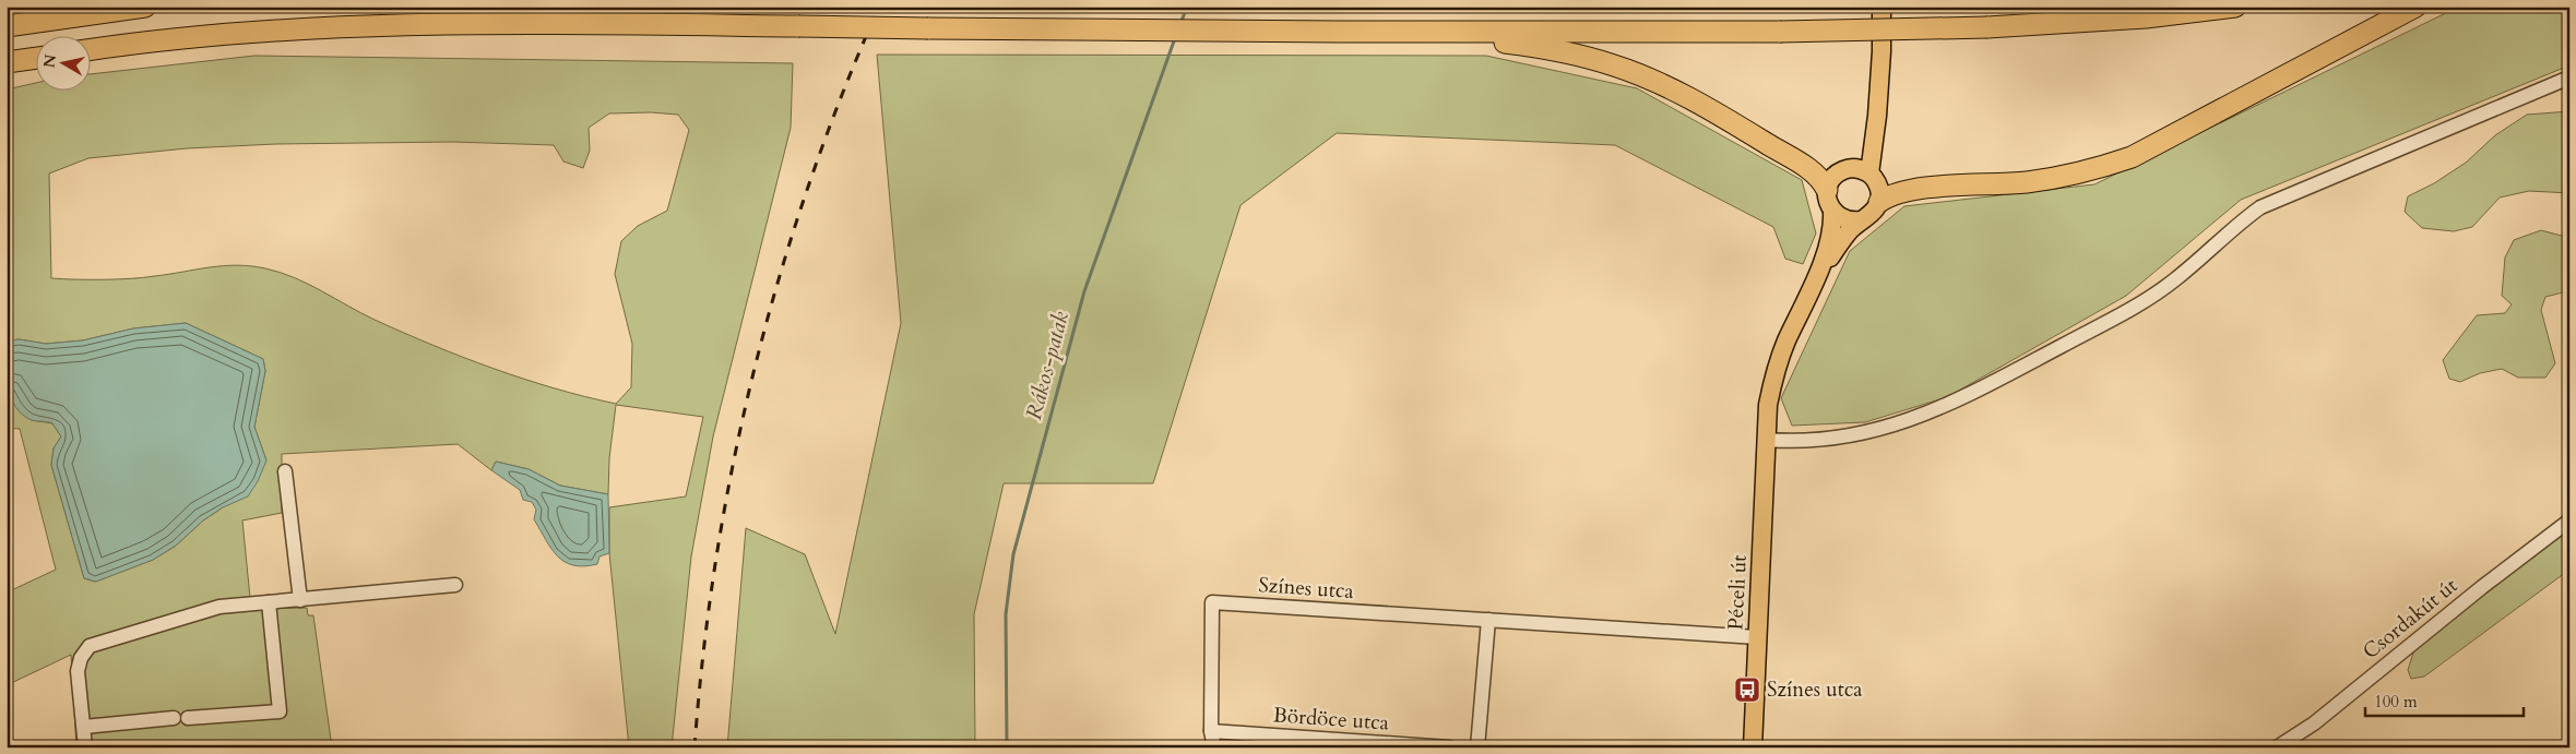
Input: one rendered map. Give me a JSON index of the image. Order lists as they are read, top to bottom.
{
  "streets": {
    "main road": ["Péceli út"],
    "street": ["Színes utca", "Csordakút út", "Bördöce utca"]
  },
  "crossings": [
    ["Színes utca", "Péceli út"],
    ["Színes utca", "Bördöce utca"]
  ],
  "water": ["Rákos-patak"],
  "places": {
    "bus stop": ["Színes utca"]
  },
  "scale_bar": "100 m",
  "north": "left"
}
